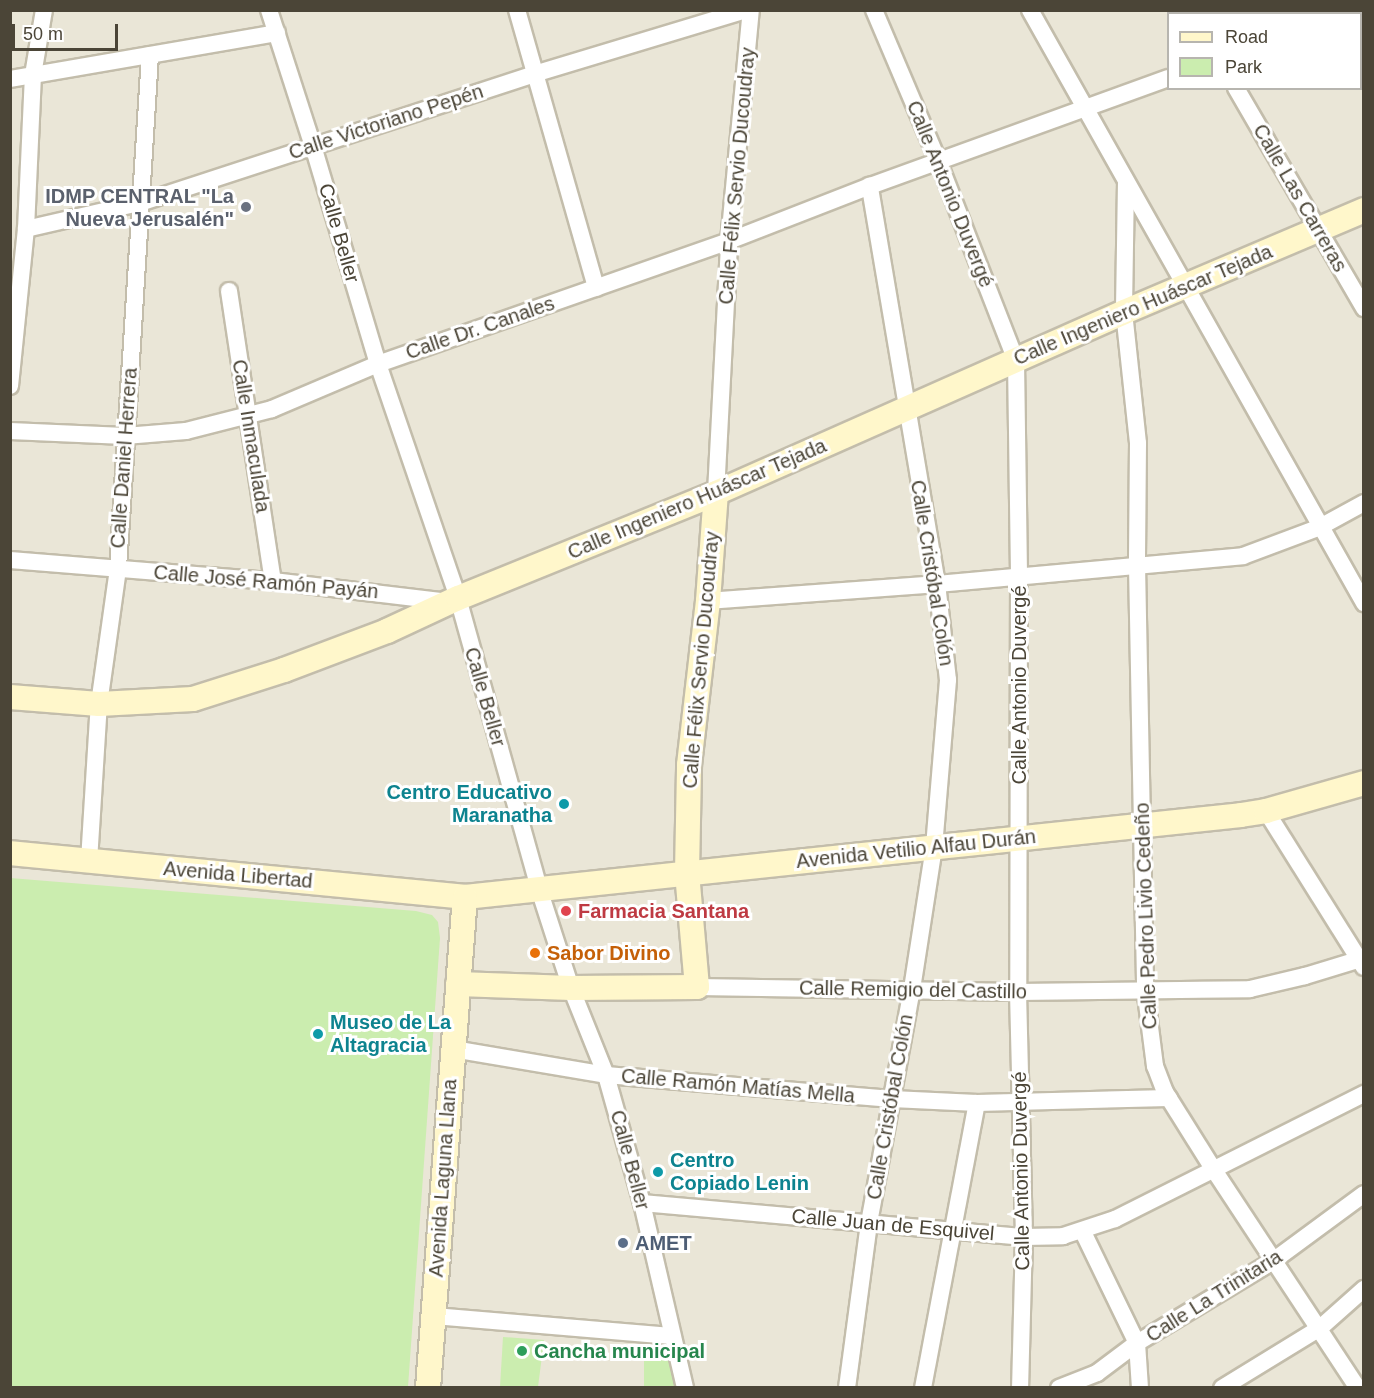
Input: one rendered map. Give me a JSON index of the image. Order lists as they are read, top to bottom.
{
  "streets": {
    "main road": [
      "Calle Félix Servio Ducoudray",
      "Calle Ingeniero Huáscar Tejada",
      "Avenida Vetilio Alfau Durán",
      "Avenida Libertad",
      "Calle Remigio del Castillo",
      "Avenida Laguna Llana"
    ],
    "street": [
      "Calle Victoriano Pepén",
      "Calle Antonio Duvergé",
      "Calle Las Carreras",
      "Calle Beller",
      "Calle Dr. Canales",
      "Calle Inmaculada",
      "Calle Daniel Herrera",
      "Calle Cristóbal Colón",
      "Calle José Ramón Payán",
      "Calle Pedro Livio Cedeño",
      "Calle Ramón Matías Mella",
      "Calle Juan de Esquivel",
      "Calle La Trinitaria"
    ]
  },
  "crossings": [
    ["Calle Victoriano Pepén", "Calle Beller"],
    ["Calle Victoriano Pepén", "Calle Daniel Herrera"],
    ["Calle Félix Servio Ducoudray", "Calle Ingeniero Huáscar Tejada"],
    ["Calle Félix Servio Ducoudray", "Calle Dr. Canales"],
    ["Calle Félix Servio Ducoudray", "Avenida Vetilio Alfau Durán"],
    ["Calle Félix Servio Ducoudray", "Calle Remigio del Castillo"],
    ["Calle Antonio Duvergé", "Calle Ingeniero Huáscar Tejada"],
    ["Calle Antonio Duvergé", "Calle Dr. Canales"],
    ["Calle Antonio Duvergé", "Avenida Vetilio Alfau Durán"],
    ["Calle Antonio Duvergé", "Calle Remigio del Castillo"],
    ["Calle Antonio Duvergé", "Calle Ramón Matías Mella"],
    ["Calle Antonio Duvergé", "Calle Juan de Esquivel"],
    ["Calle Las Carreras", "Calle Ingeniero Huáscar Tejada"],
    ["Calle Beller", "Calle Ingeniero Huáscar Tejada"],
    ["Calle Beller", "Calle Dr. Canales"],
    ["Calle Beller", "Calle José Ramón Payán"],
    ["Calle Beller", "Avenida Vetilio Alfau Durán"],
    ["Calle Beller", "Calle Remigio del Castillo"],
    ["Calle Beller", "Calle Ramón Matías Mella"],
    ["Calle Beller", "Calle Juan de Esquivel"],
    ["Calle Ingeniero Huáscar Tejada", "Calle Daniel Herrera"],
    ["Calle Ingeniero Huáscar Tejada", "Calle Cristóbal Colón"],
    ["Calle Ingeniero Huáscar Tejada", "Calle José Ramón Payán"],
    ["Calle Ingeniero Huáscar Tejada", "Calle Pedro Livio Cedeño"],
    ["Calle Dr. Canales", "Calle Inmaculada"],
    ["Calle Dr. Canales", "Calle Daniel Herrera"],
    ["Calle Dr. Canales", "Calle Cristóbal Colón"],
    ["Calle Inmaculada", "Calle José Ramón Payán"],
    ["Calle Daniel Herrera", "Calle José Ramón Payán"],
    ["Calle Daniel Herrera", "Avenida Libertad"],
    ["Calle Cristóbal Colón", "Avenida Vetilio Alfau Durán"],
    ["Calle Cristóbal Colón", "Calle Remigio del Castillo"],
    ["Calle Cristóbal Colón", "Calle Ramón Matías Mella"],
    ["Calle Cristóbal Colón", "Calle Juan de Esquivel"],
    ["Avenida Vetilio Alfau Durán", "Avenida Libertad"],
    ["Avenida Vetilio Alfau Durán", "Calle Pedro Livio Cedeño"],
    ["Avenida Vetilio Alfau Durán", "Avenida Laguna Llana"],
    ["Avenida Libertad", "Avenida Laguna Llana"],
    ["Calle Pedro Livio Cedeño", "Calle Remigio del Castillo"],
    ["Calle Pedro Livio Cedeño", "Calle Ramón Matías Mella"],
    ["Calle Pedro Livio Cedeño", "Calle Juan de Esquivel"],
    ["Calle Pedro Livio Cedeño", "Calle La Trinitaria"],
    ["Calle Remigio del Castillo", "Avenida Laguna Llana"],
    ["Calle Ramón Matías Mella", "Avenida Laguna Llana"]
  ],
  "places": [
    "IDMP CENTRAL \"La Nueva Jerusalén\"",
    "Centro Educativo Maranatha",
    "Farmacia Santana",
    "Sabor Divino",
    "Museo de La Altagracia",
    "Centro Copiado Lenin",
    "AMET",
    "Cancha municipal"
  ],
  "legend": ["Road", "Park"],
  "scale_bar": "50 m"
}
